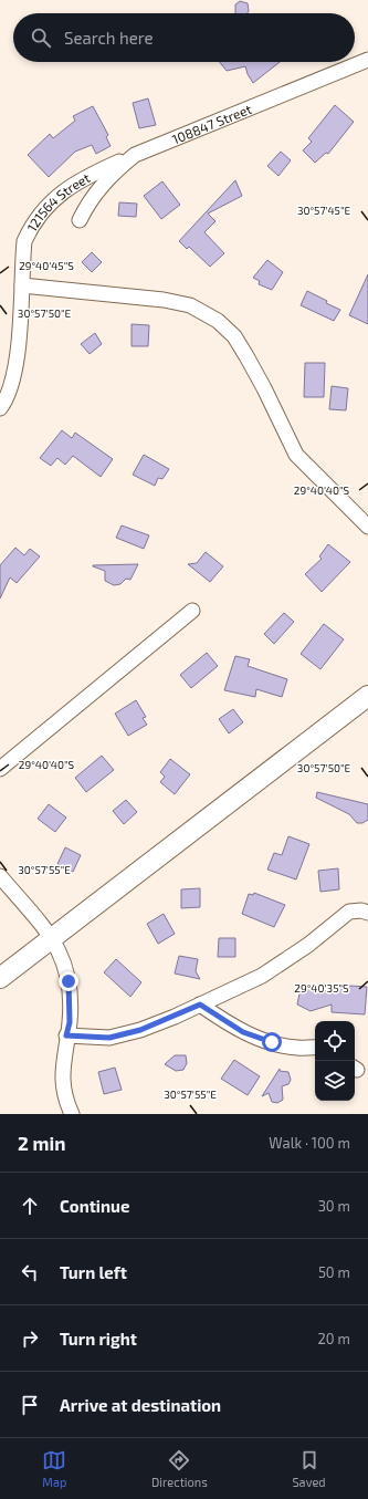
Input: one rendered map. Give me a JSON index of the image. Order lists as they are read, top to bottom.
{
  "streets": {
    "street": ["108847 Street", "121564 Street"]
  },
  "crossings": [
    ["108847 Street", "121564 Street"]
  ],
  "page": {
    "search": "Search here",
    "heading": ["2 min", "Walk · 100 m"],
    "list": [
      ["Continue", "30 m"],
      ["Turn left", "50 m"],
      ["Turn right", "20 m"],
      "Arrive at destination"
    ],
    "nav": ["Map", "Directions", "Saved"]
  },
  "coordinates": [
    "30°57'45\"E",
    "29°40'45\"S",
    "30°57'50\"E",
    "29°40'40\"S",
    "30°57'55\"E",
    "29°40'35\"S"
  ]
}
